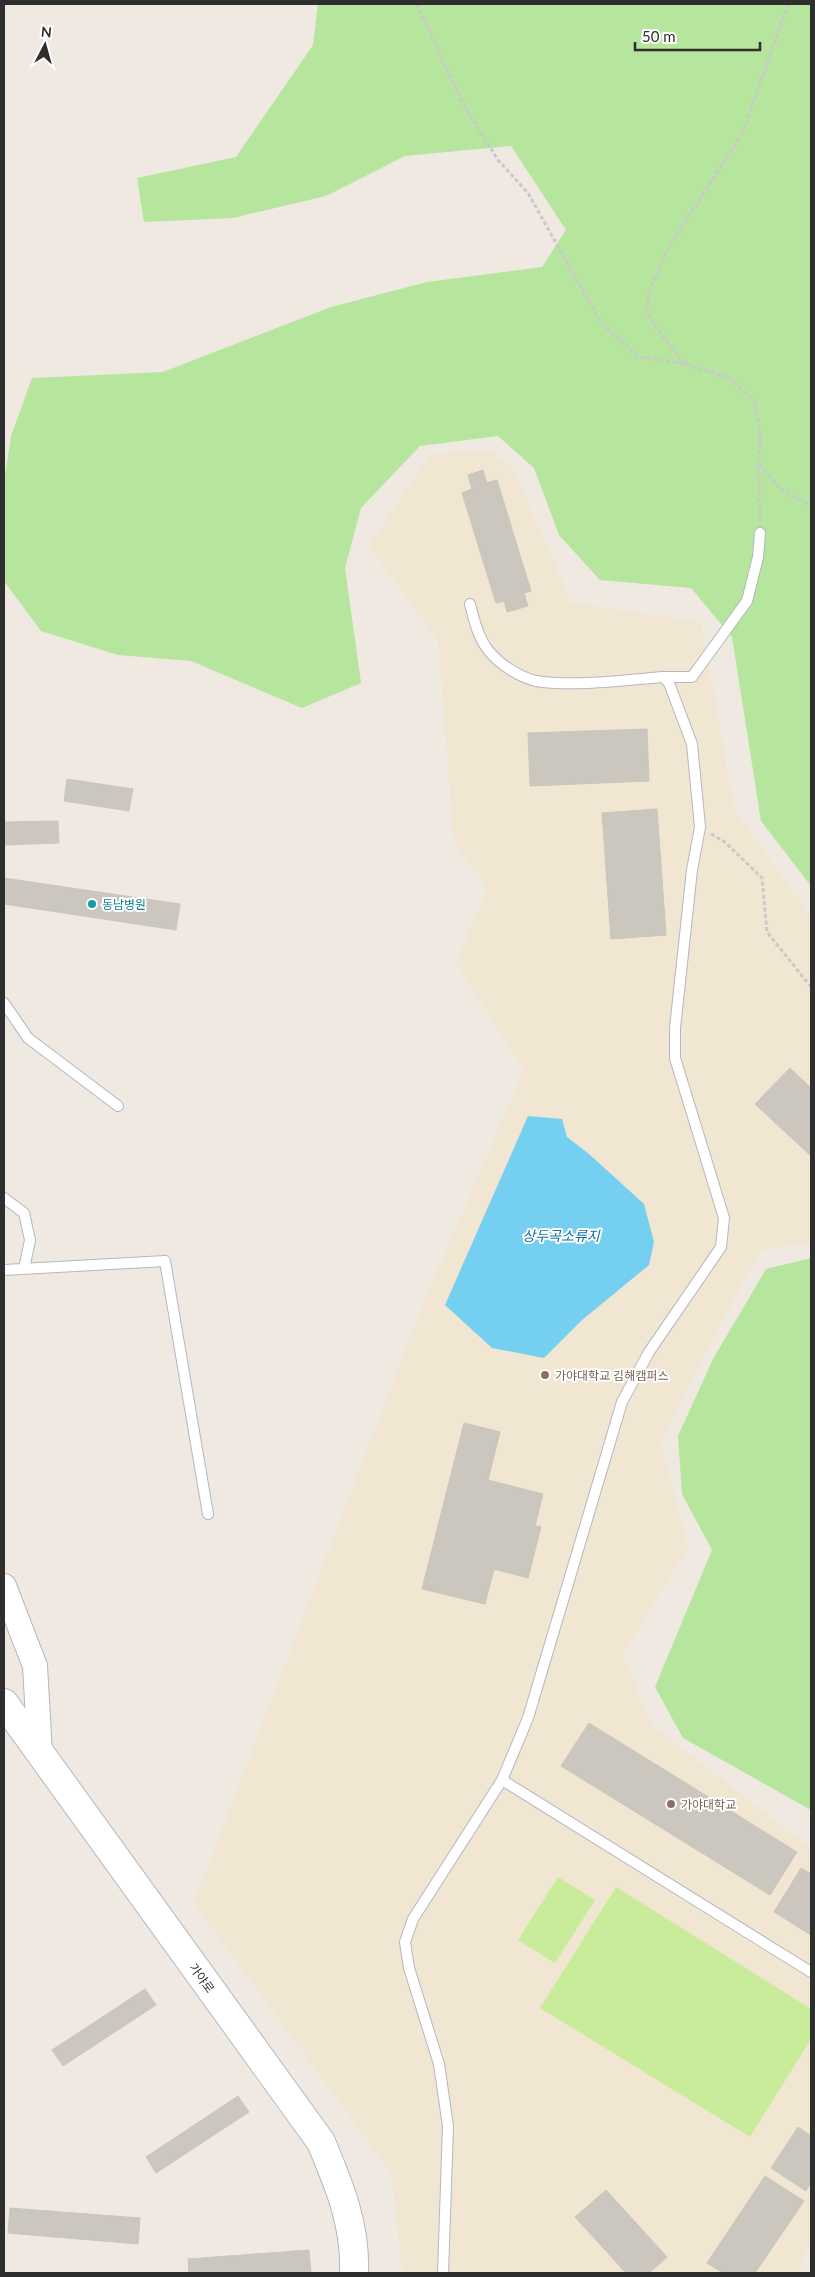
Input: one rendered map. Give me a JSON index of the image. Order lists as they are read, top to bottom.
{
  "streets": {
    "main road": ["가야로"]
  },
  "water": ["상두곡소류지"],
  "places": ["동남병원", "가야대학교 김해캠퍼스", "가야대학교"],
  "scale_bar": "50 m",
  "north": "top"
}
